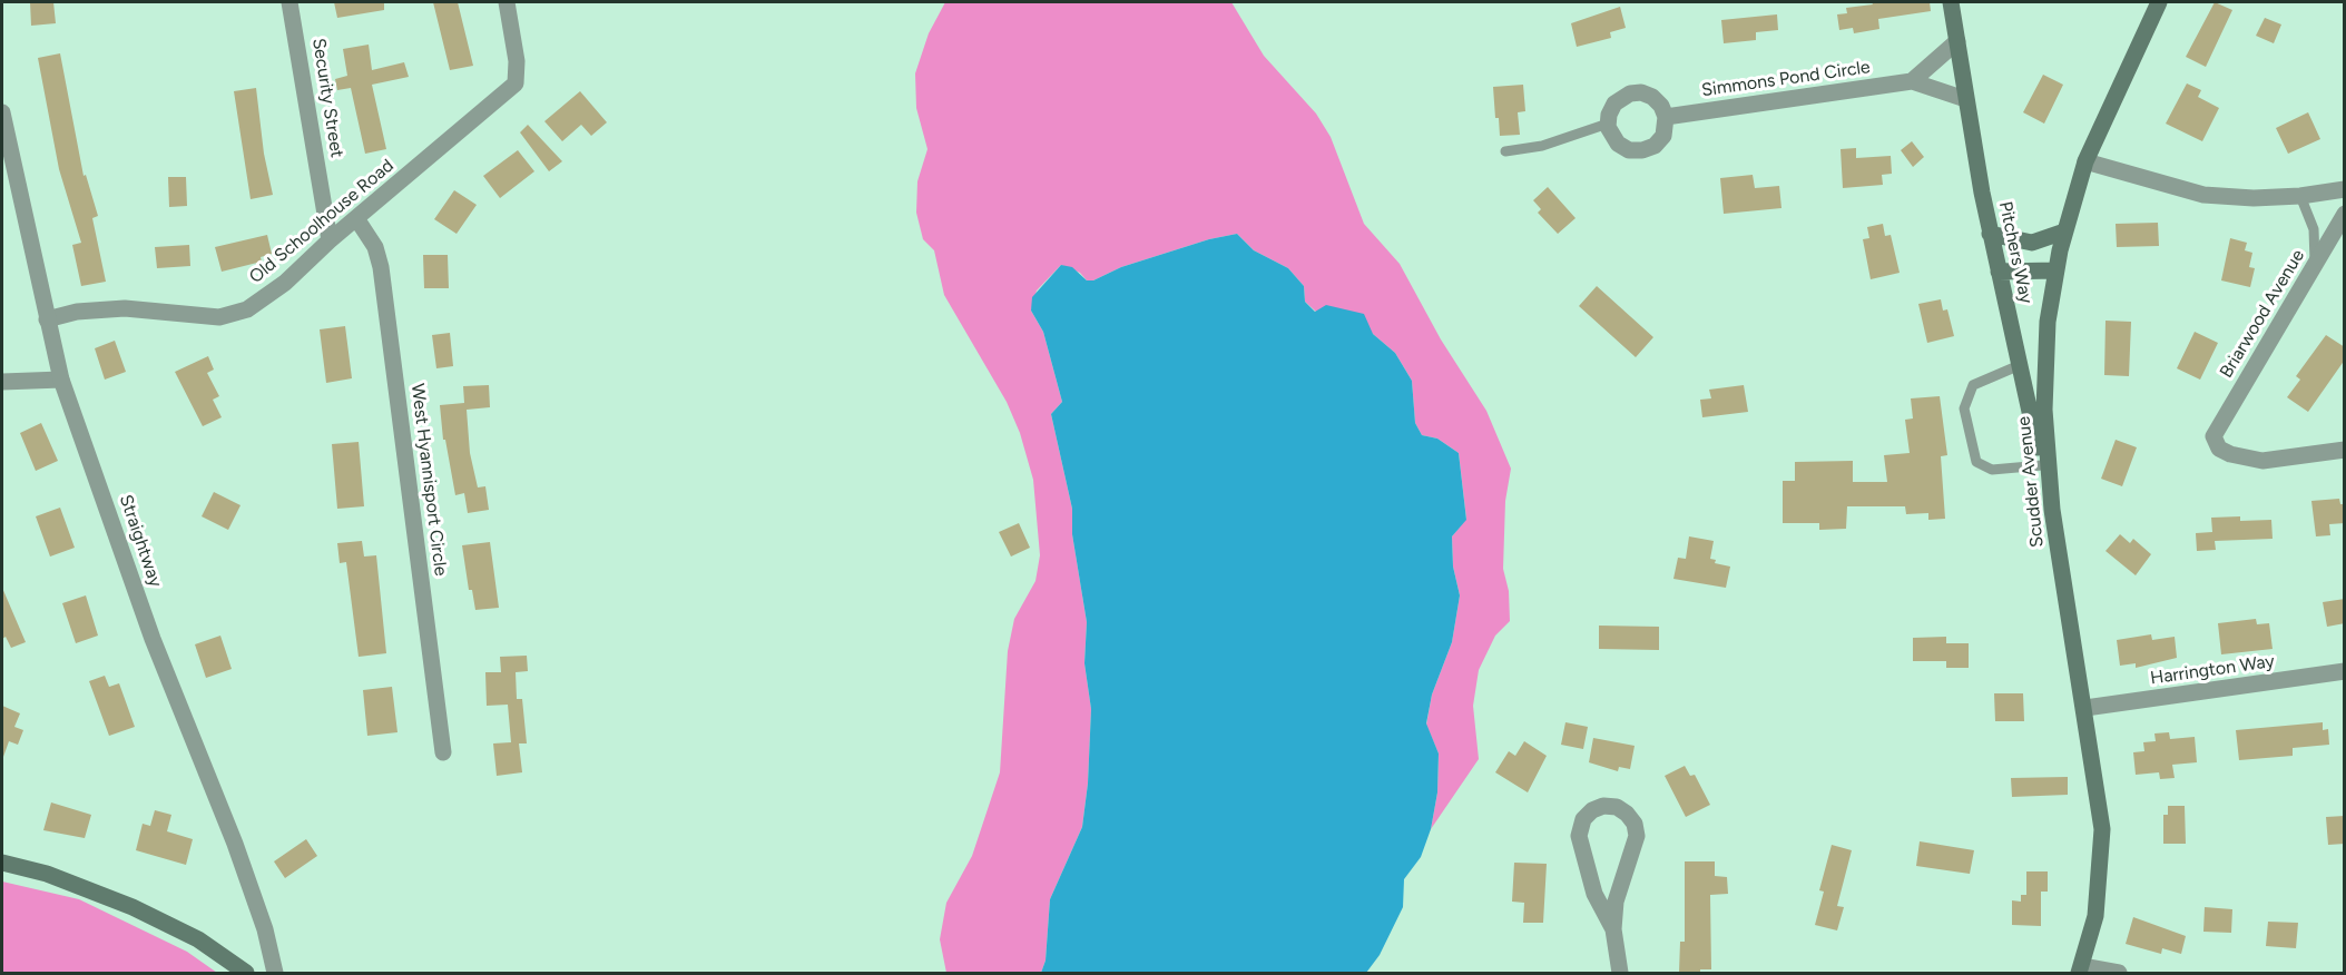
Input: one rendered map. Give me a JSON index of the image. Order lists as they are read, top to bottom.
{
  "streets": {
    "main road": ["Pitchers Way", "Scudder Avenue"],
    "street": [
      "Simmons Pond Circle",
      "Security Street",
      "Old Schoolhouse Road",
      "Briarwood Avenue",
      "West Hyannisport Circle",
      "Straightway",
      "Harrington Way"
    ]
  },
  "crossings": [
    ["Simmons Pond Circle", "Pitchers Way"],
    ["Security Street", "Old Schoolhouse Road"],
    ["Old Schoolhouse Road", "West Hyannisport Circle"],
    ["Old Schoolhouse Road", "Straightway"],
    ["Pitchers Way", "Scudder Avenue"],
    ["Scudder Avenue", "Harrington Way"]
  ]
}
